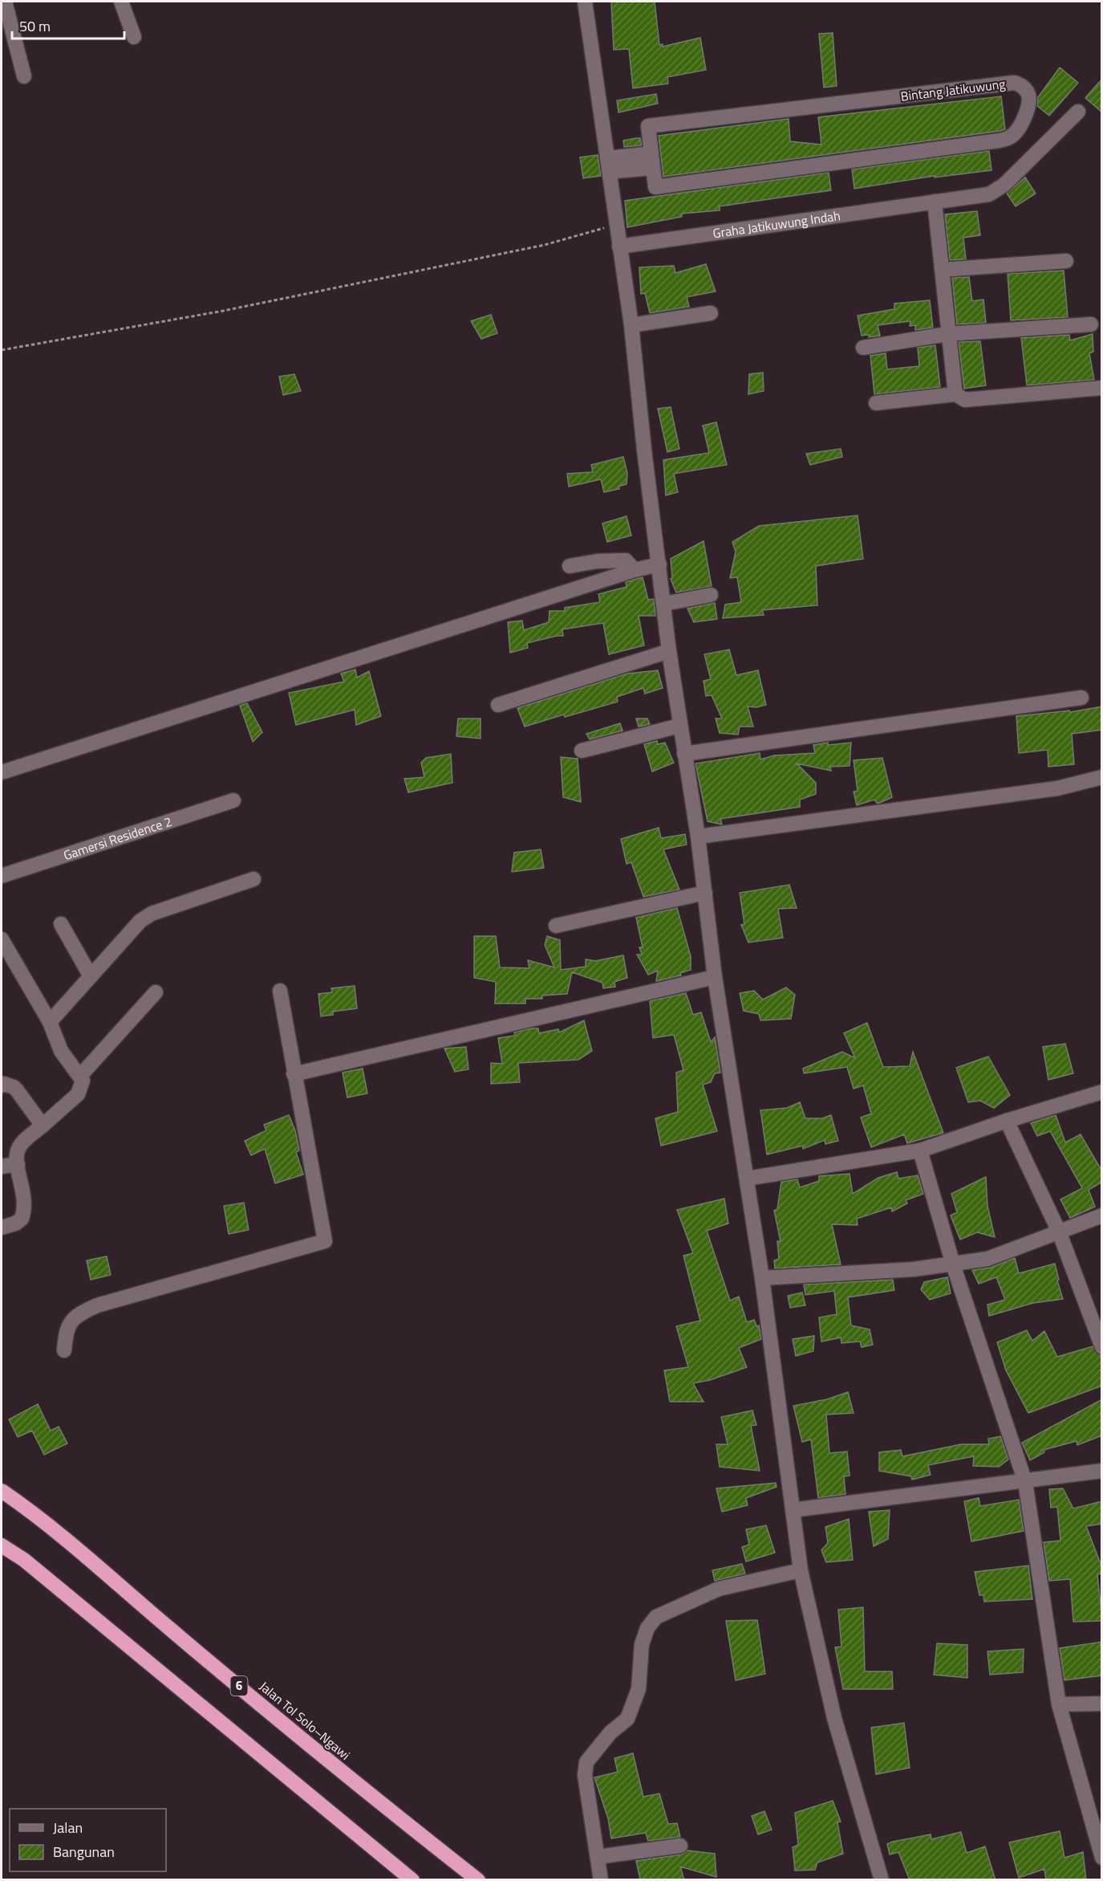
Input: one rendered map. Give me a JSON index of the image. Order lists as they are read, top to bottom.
{
  "streets": {
    "highway": ["6", "Jalan Tol Solo–Ngawi"],
    "street": ["Bintang Jatikuwung", "Graha Jatikuwung Indah", "Gamersi Residence 2"]
  },
  "legend": ["Jalan", "Bangunan"],
  "scale_bar": "50 m"
}
